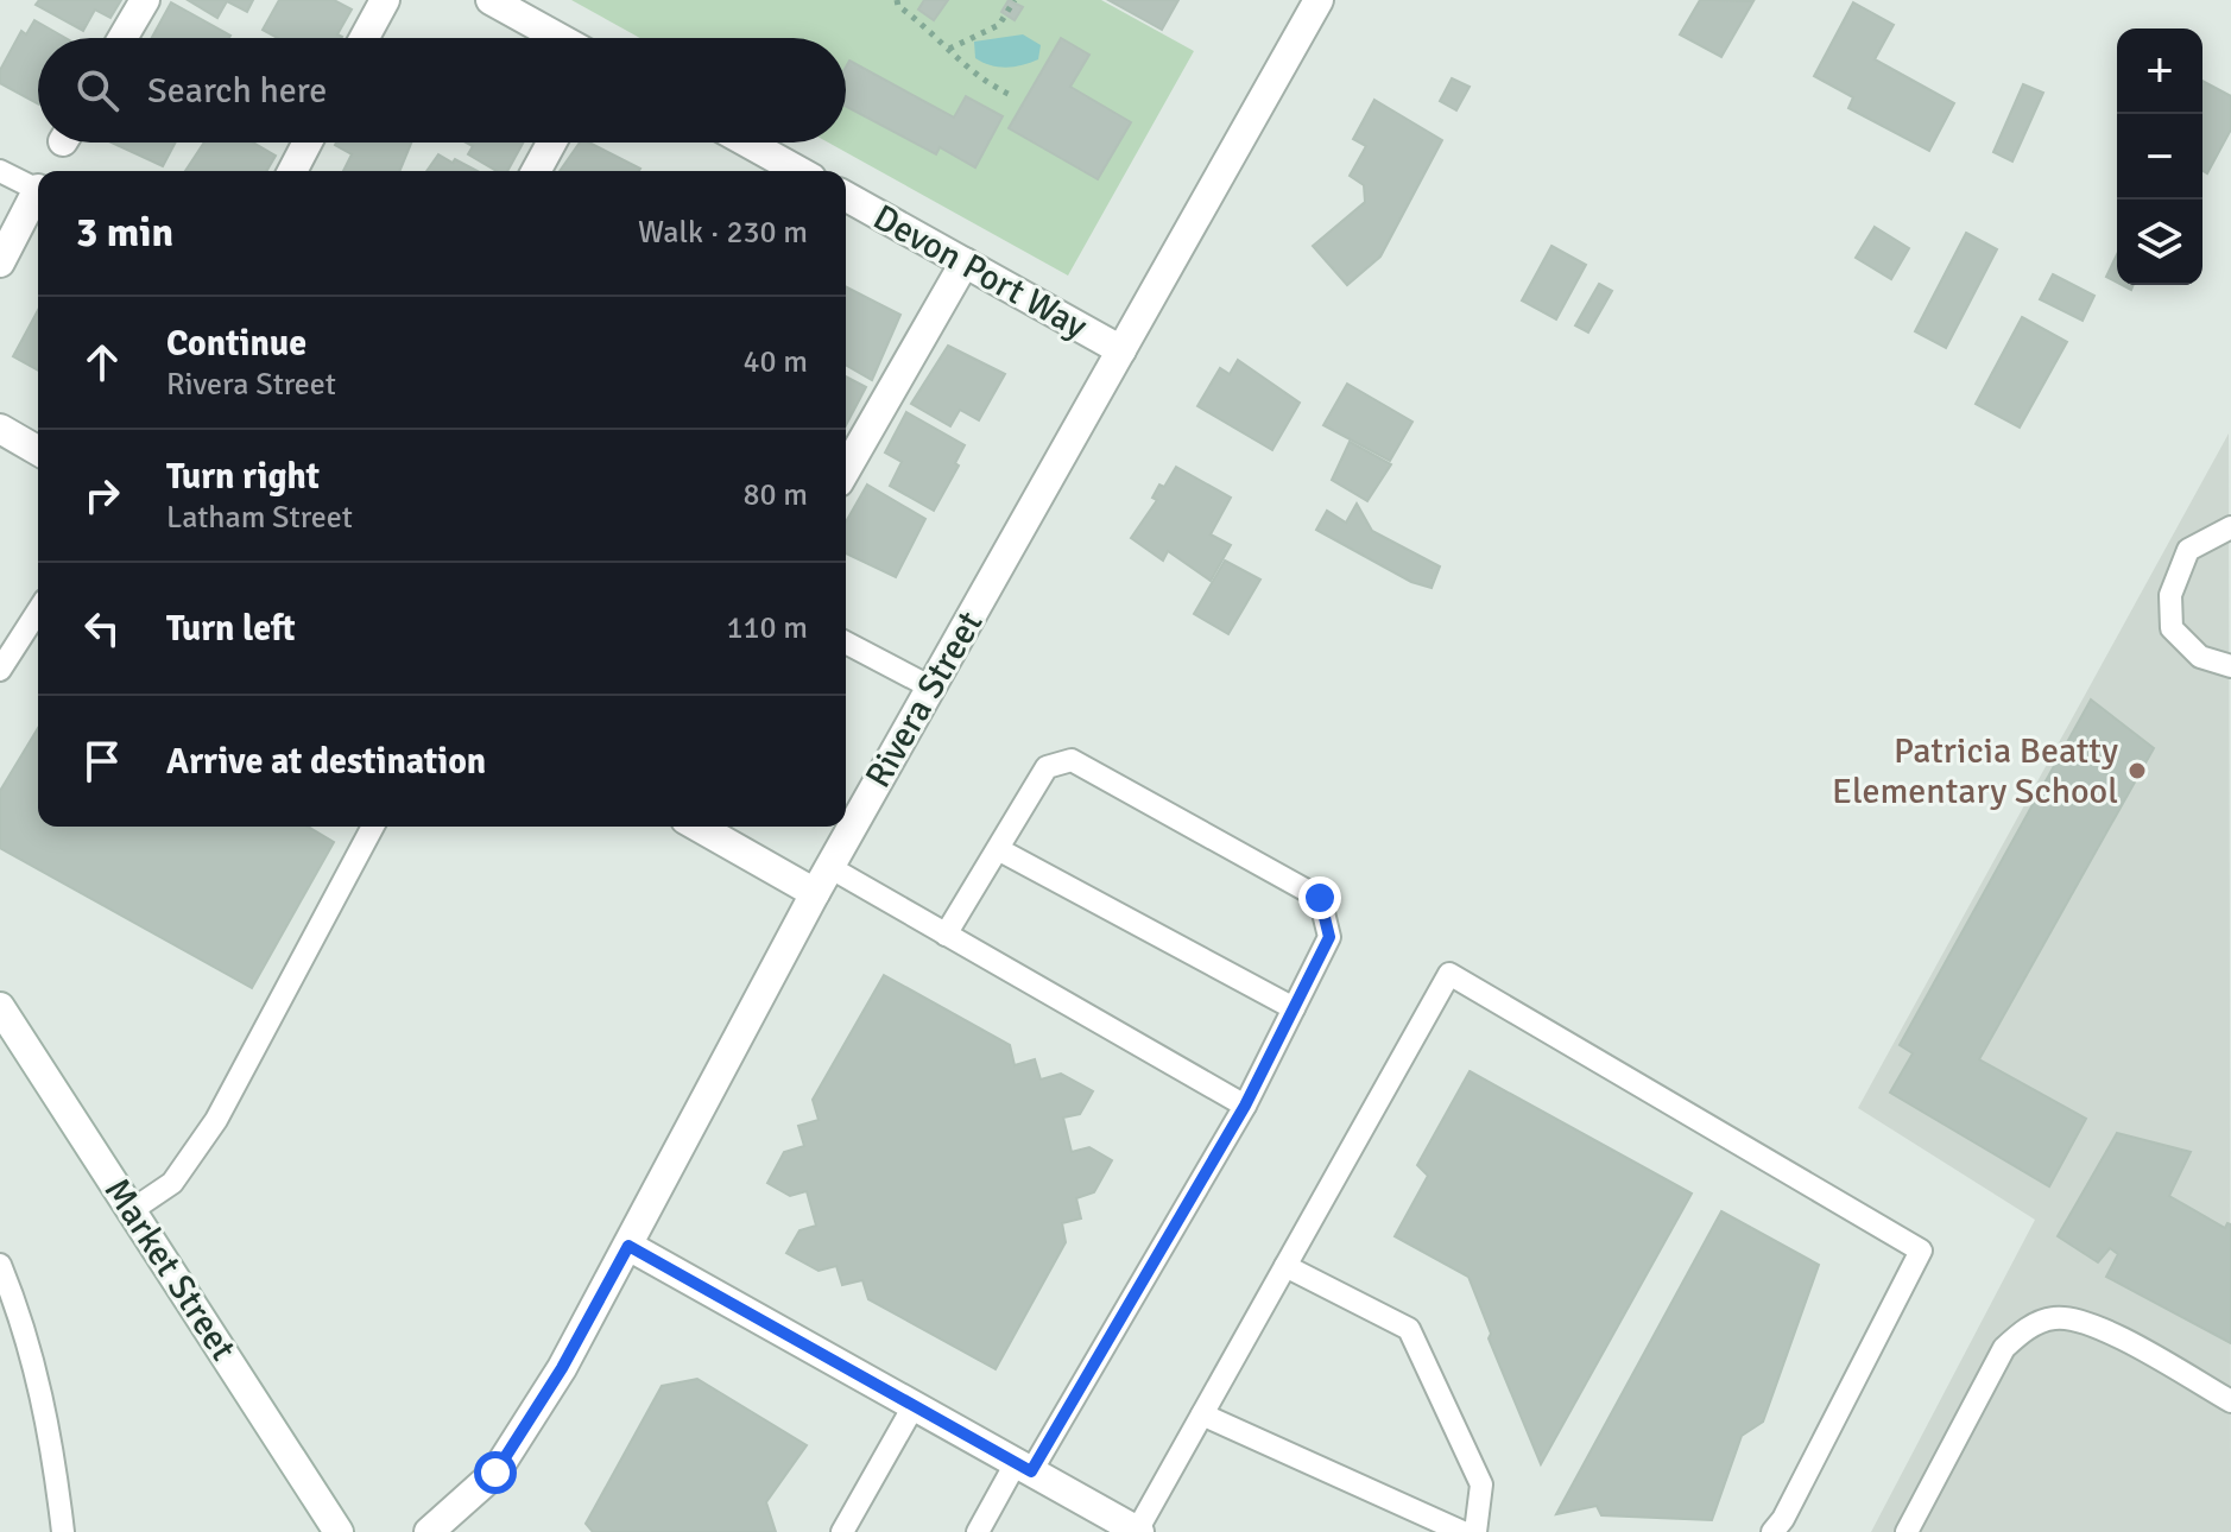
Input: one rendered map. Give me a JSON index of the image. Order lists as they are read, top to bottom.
{
  "streets": {
    "street": ["Devon Port Way", "Rivera Street", "Market Street"]
  },
  "crossings": [
    ["Devon Port Way", "Rivera Street"]
  ],
  "places": ["Patricia Beatty Elementary School"],
  "page": {
    "map_buttons": ["+", "−"],
    "search": "Search here",
    "heading": ["3 min", "Walk · 230 m"],
    "list": [
      ["Continue", "Rivera Street", "40 m"],
      ["Turn right", "Latham Street", "80 m"],
      ["Turn left", "110 m"],
      "Arrive at destination"
    ]
  }
}
